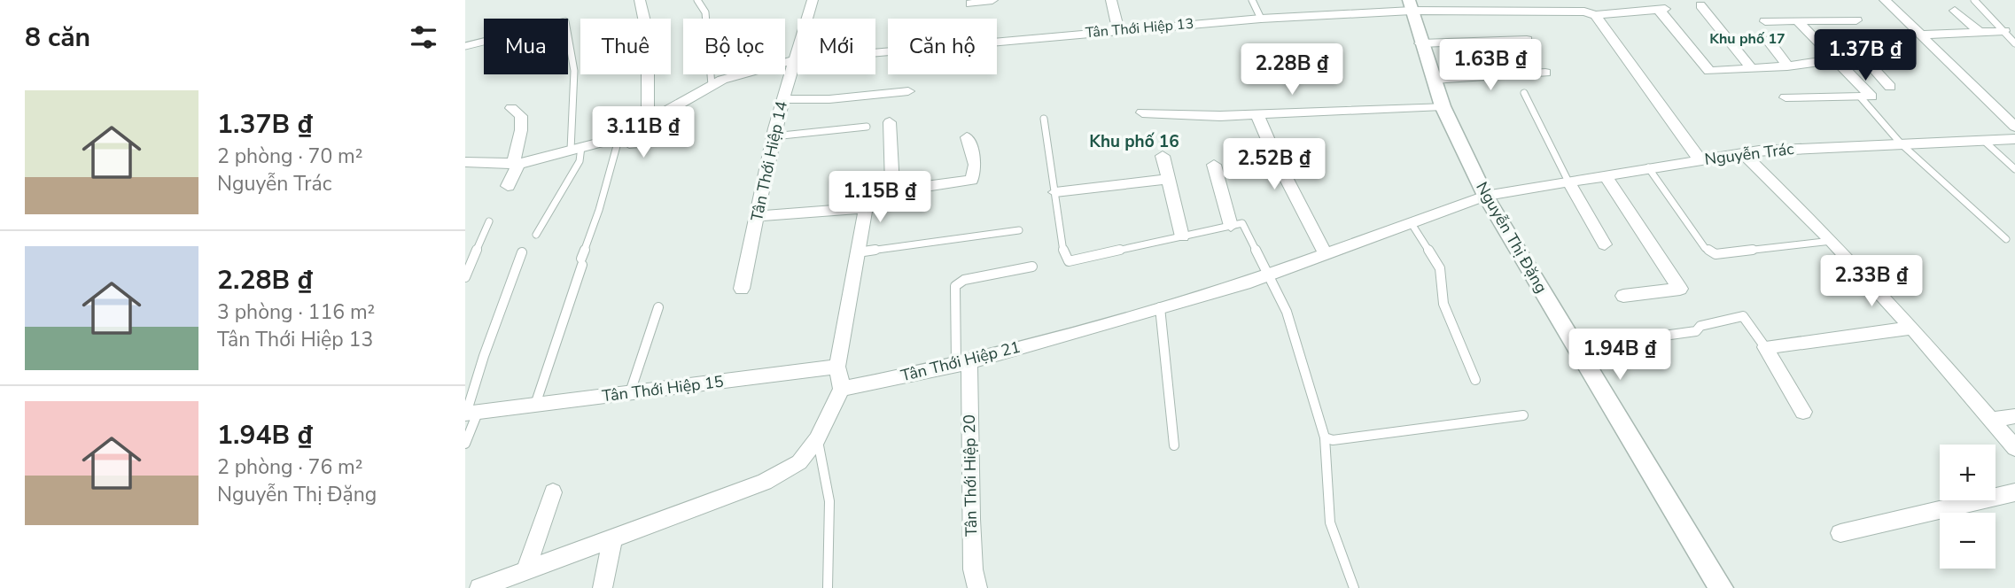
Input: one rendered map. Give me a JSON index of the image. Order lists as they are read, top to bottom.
{
  "streets": {
    "street": [
      "Tân Thới Hiệp 13",
      "Nguyễn Trác",
      "Tân Thới Hiệp 14",
      "Nguyễn Thị Đặng",
      "Tân Thới Hiệp 21",
      "Tân Thới Hiệp 15",
      "Tân Thới Hiệp 20"
    ]
  },
  "crossings": [
    ["Tân Thới Hiệp 13", "Tân Thới Hiệp 14"],
    ["Tân Thới Hiệp 13", "Nguyễn Thị Đặng"],
    ["Nguyễn Trác", "Nguyễn Thị Đặng"],
    ["Nguyễn Trác", "Tân Thới Hiệp 21"],
    ["Nguyễn Thị Đặng", "Tân Thới Hiệp 21"],
    ["Tân Thới Hiệp 21", "Tân Thới Hiệp 20"]
  ],
  "districts": ["Khu phố 17", "Khu phố 16"],
  "page": {
    "heading": "8 căn",
    "chip": [
      "Mua",
      "Thuê",
      "Bộ lọc",
      "Mới",
      "Căn hộ"
    ],
    "price": [
      "1.37B ₫",
      "1.63B ₫",
      "2.28B ₫",
      "3.11B ₫",
      "2.52B ₫",
      "1.15B ₫",
      "2.33B ₫",
      "1.94B ₫"
    ],
    "list": [
      {
        "name": "1.37B ₫",
        "note": "2 phòng · 70 m² · Nguyễn Trác"
      },
      {
        "name": "2.28B ₫",
        "note": "3 phòng · 116 m² · Tân Thới Hiệp 13"
      },
      {
        "name": "1.94B ₫",
        "note": "2 phòng · 76 m² · Nguyễn Thị Đặng"
      }
    ],
    "map_buttons": ["+", "−"]
  }
}
